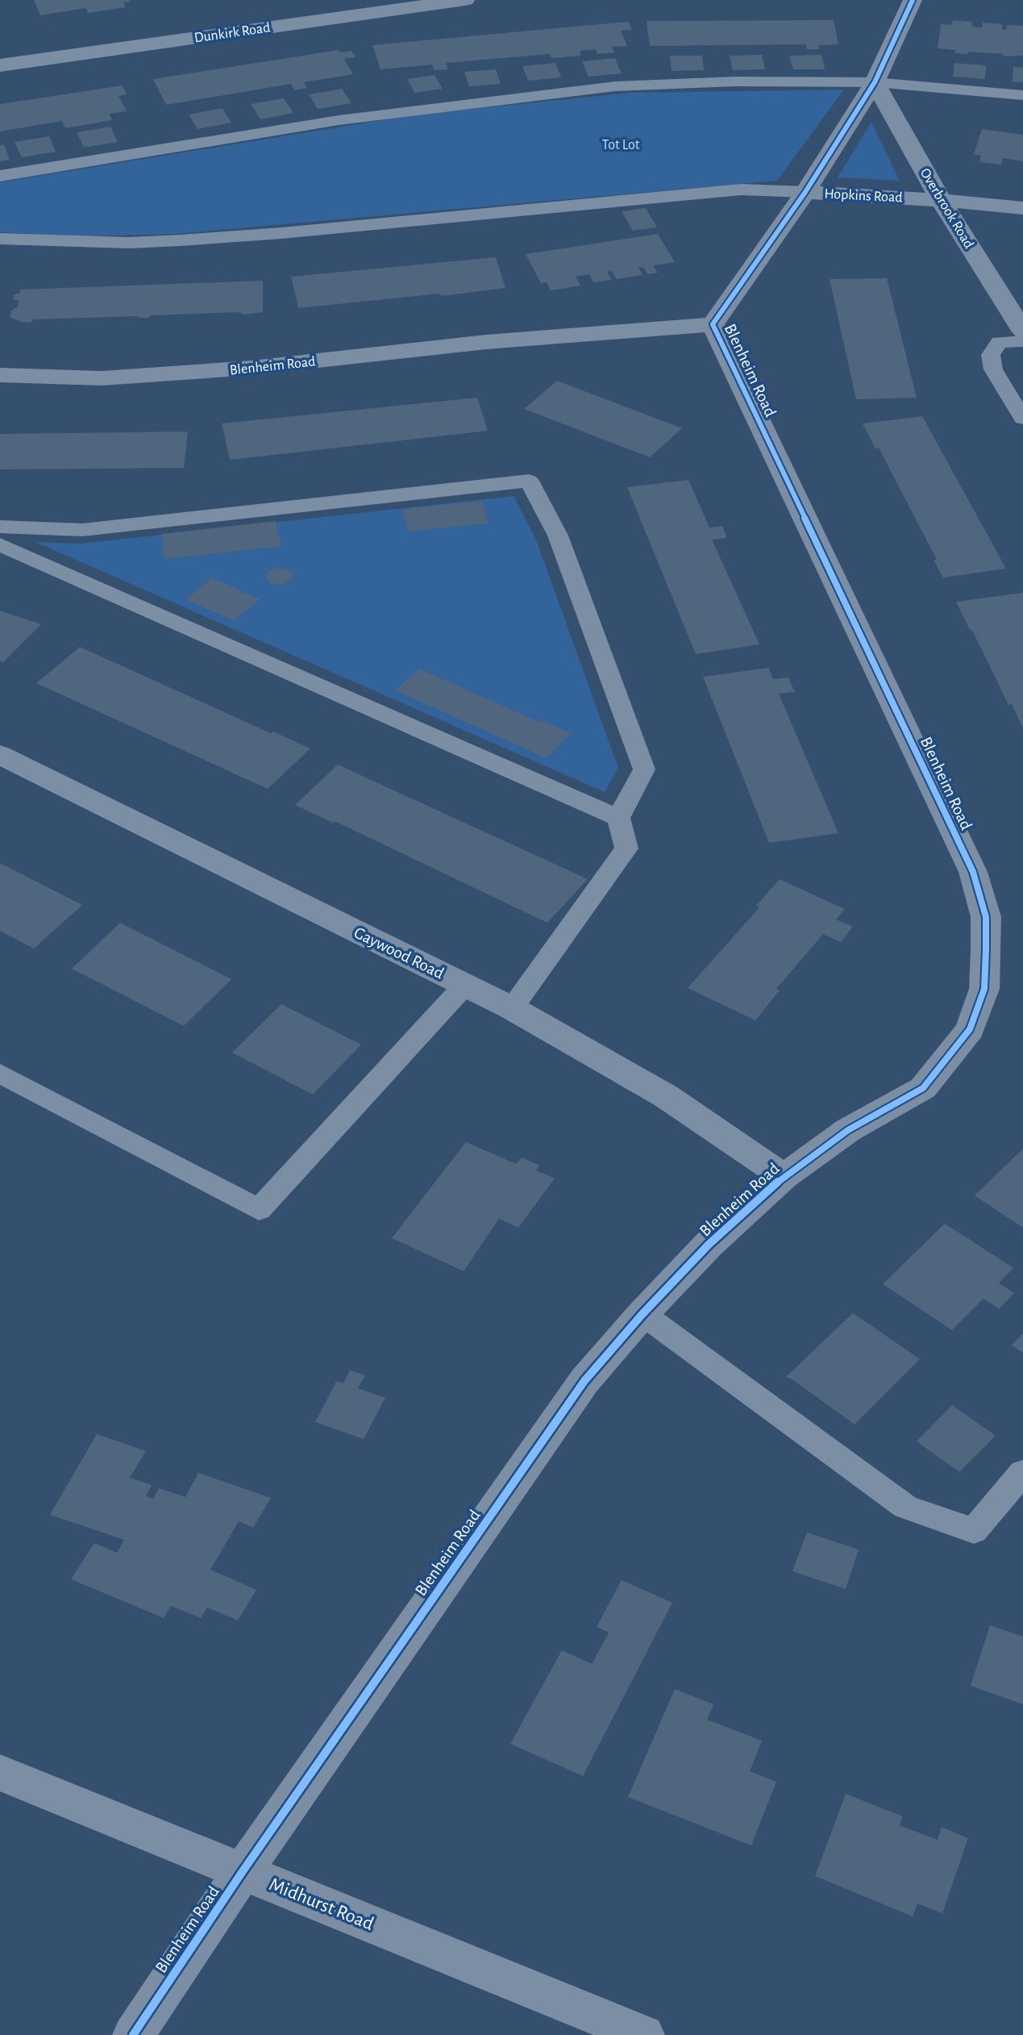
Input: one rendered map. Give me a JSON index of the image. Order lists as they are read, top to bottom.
{
  "streets": {
    "street": [
      "Dunkirk Road",
      "Hopkins Road",
      "Overbrook Road",
      "Blenheim Road",
      "Gaywood Road",
      "Midhurst Road"
    ]
  },
  "crossings": [
    ["Hopkins Road", "Overbrook Road"],
    ["Hopkins Road", "Blenheim Road"],
    ["Overbrook Road", "Blenheim Road"],
    ["Blenheim Road", "Gaywood Road"],
    ["Blenheim Road", "Midhurst Road"]
  ],
  "parks": ["Tot Lot"]
}
